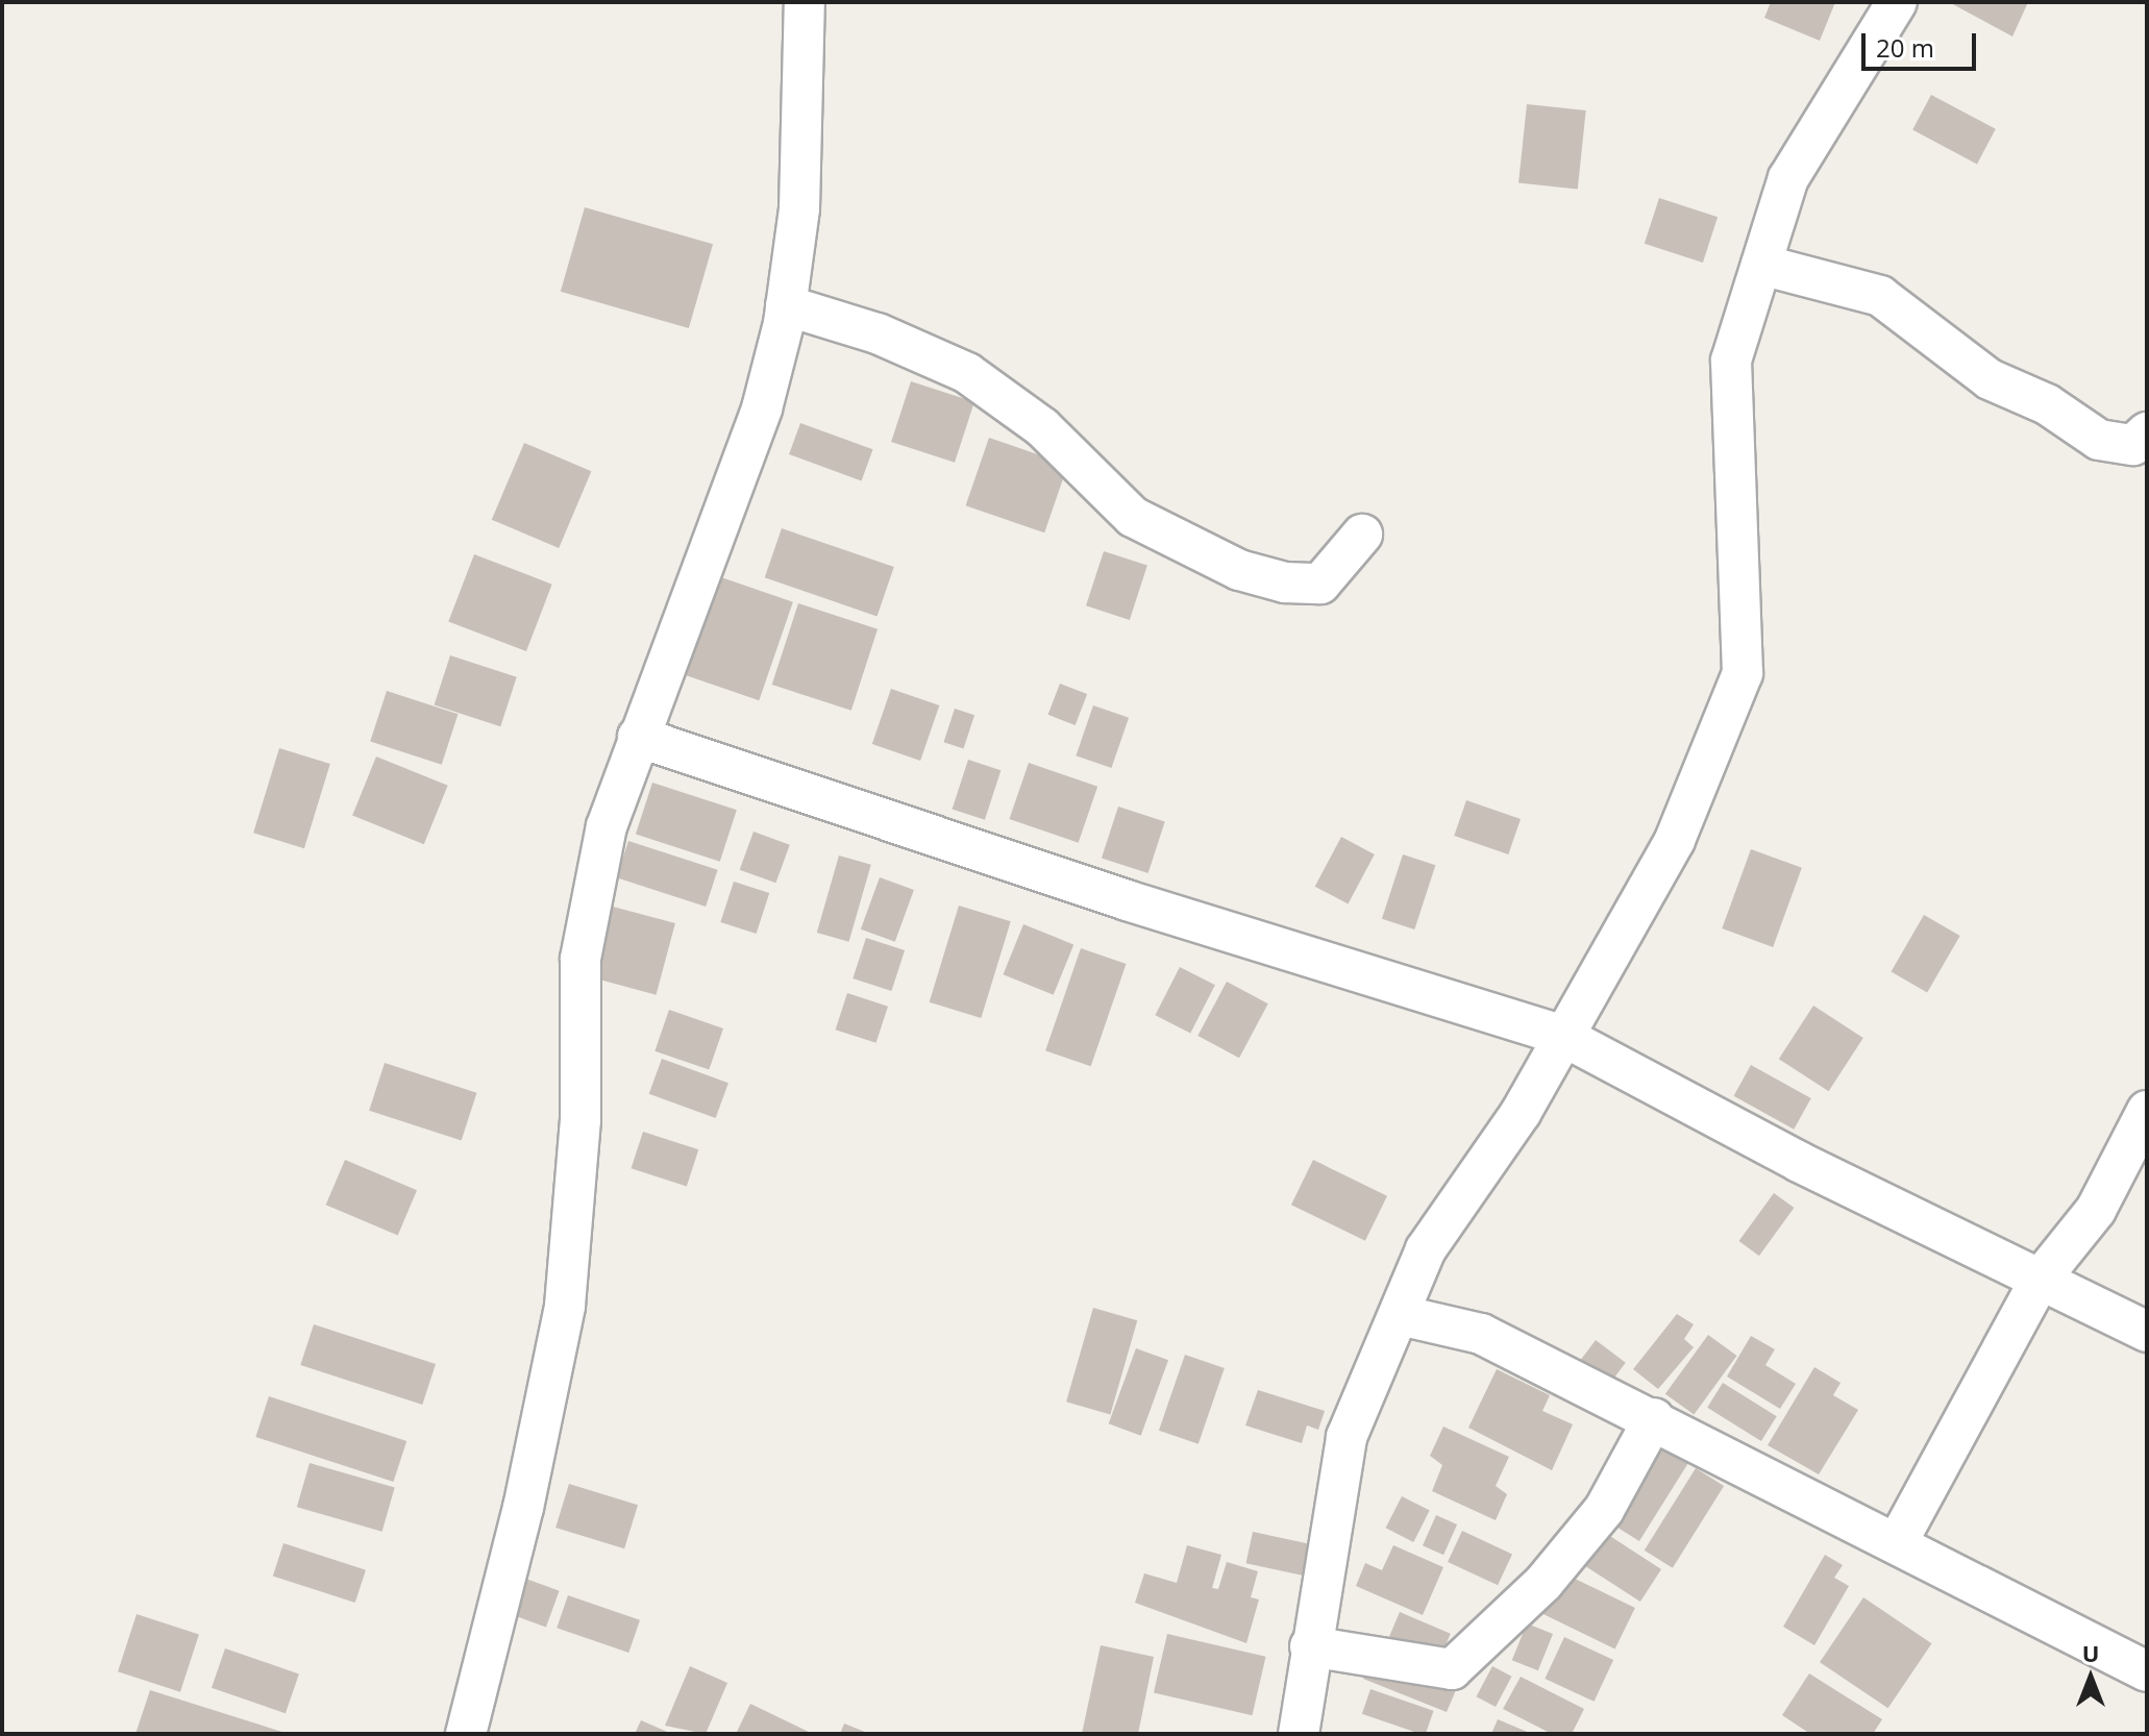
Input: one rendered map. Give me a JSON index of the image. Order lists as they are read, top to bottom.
{
  "scale_bar": "20 m",
  "north": "top"
}
